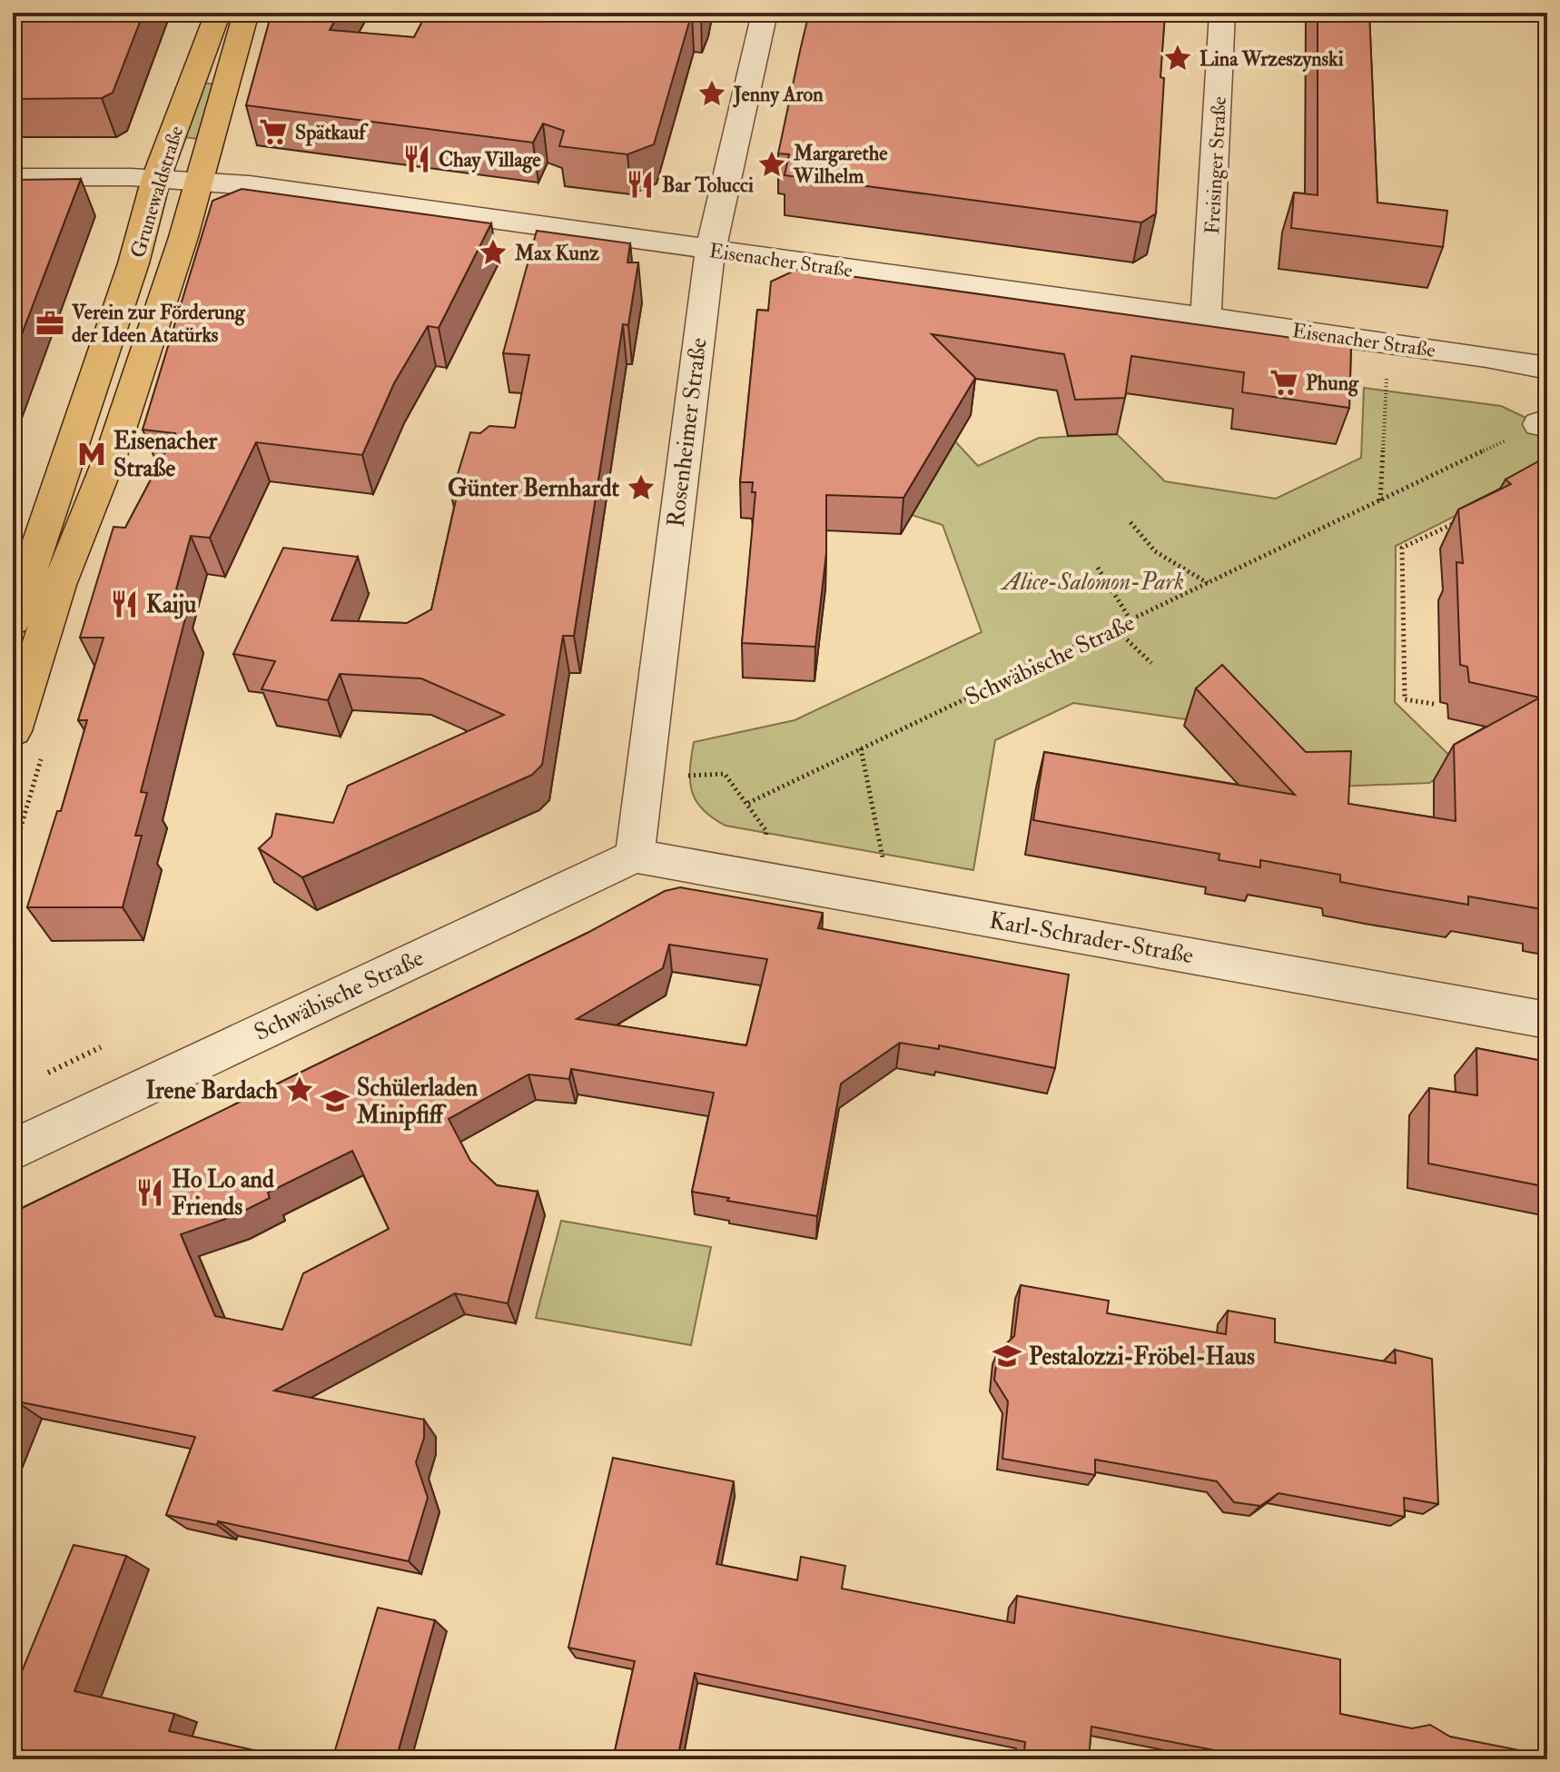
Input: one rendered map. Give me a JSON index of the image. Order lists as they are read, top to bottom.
{
  "streets": {
    "main road": ["Grunewaldstraße"],
    "street": [
      "Freisinger Straße",
      "Eisenacher Straße",
      "Rosenheimer Straße",
      "Schwäbische Straße",
      "Karl-Schrader-Straße"
    ]
  },
  "crossings": [
    ["Freisinger Straße", "Eisenacher Straße"],
    ["Grunewaldstraße", "Eisenacher Straße"],
    ["Eisenacher Straße", "Rosenheimer Straße"],
    ["Rosenheimer Straße", "Schwäbische Straße"],
    ["Rosenheimer Straße", "Karl-Schrader-Straße"],
    ["Schwäbische Straße", "Karl-Schrader-Straße"]
  ],
  "parks": ["Alice-Salomon-Park"],
  "places": {
    "place": [
      "Lina Wrzeszynski",
      "Jenny Aron",
      "Margarethe Wilhelm",
      "Max Kunz",
      "Günter Bernhardt",
      "Irene Bardach"
    ],
    "supermarket": ["Spätkauf", "Phung"],
    "restaurant": [
      "Chay Village",
      "Bar Tolucci",
      "Kaiju",
      "Ho Lo and Friends"
    ],
    "office": ["Verein zur Förderung der Ideen Atatürks"],
    "metro station": ["Eisenacher Straße"],
    "school or university": ["Schülerladen Minipfiff", "Pestalozzi-Fröbel-Haus"]
  }
}
